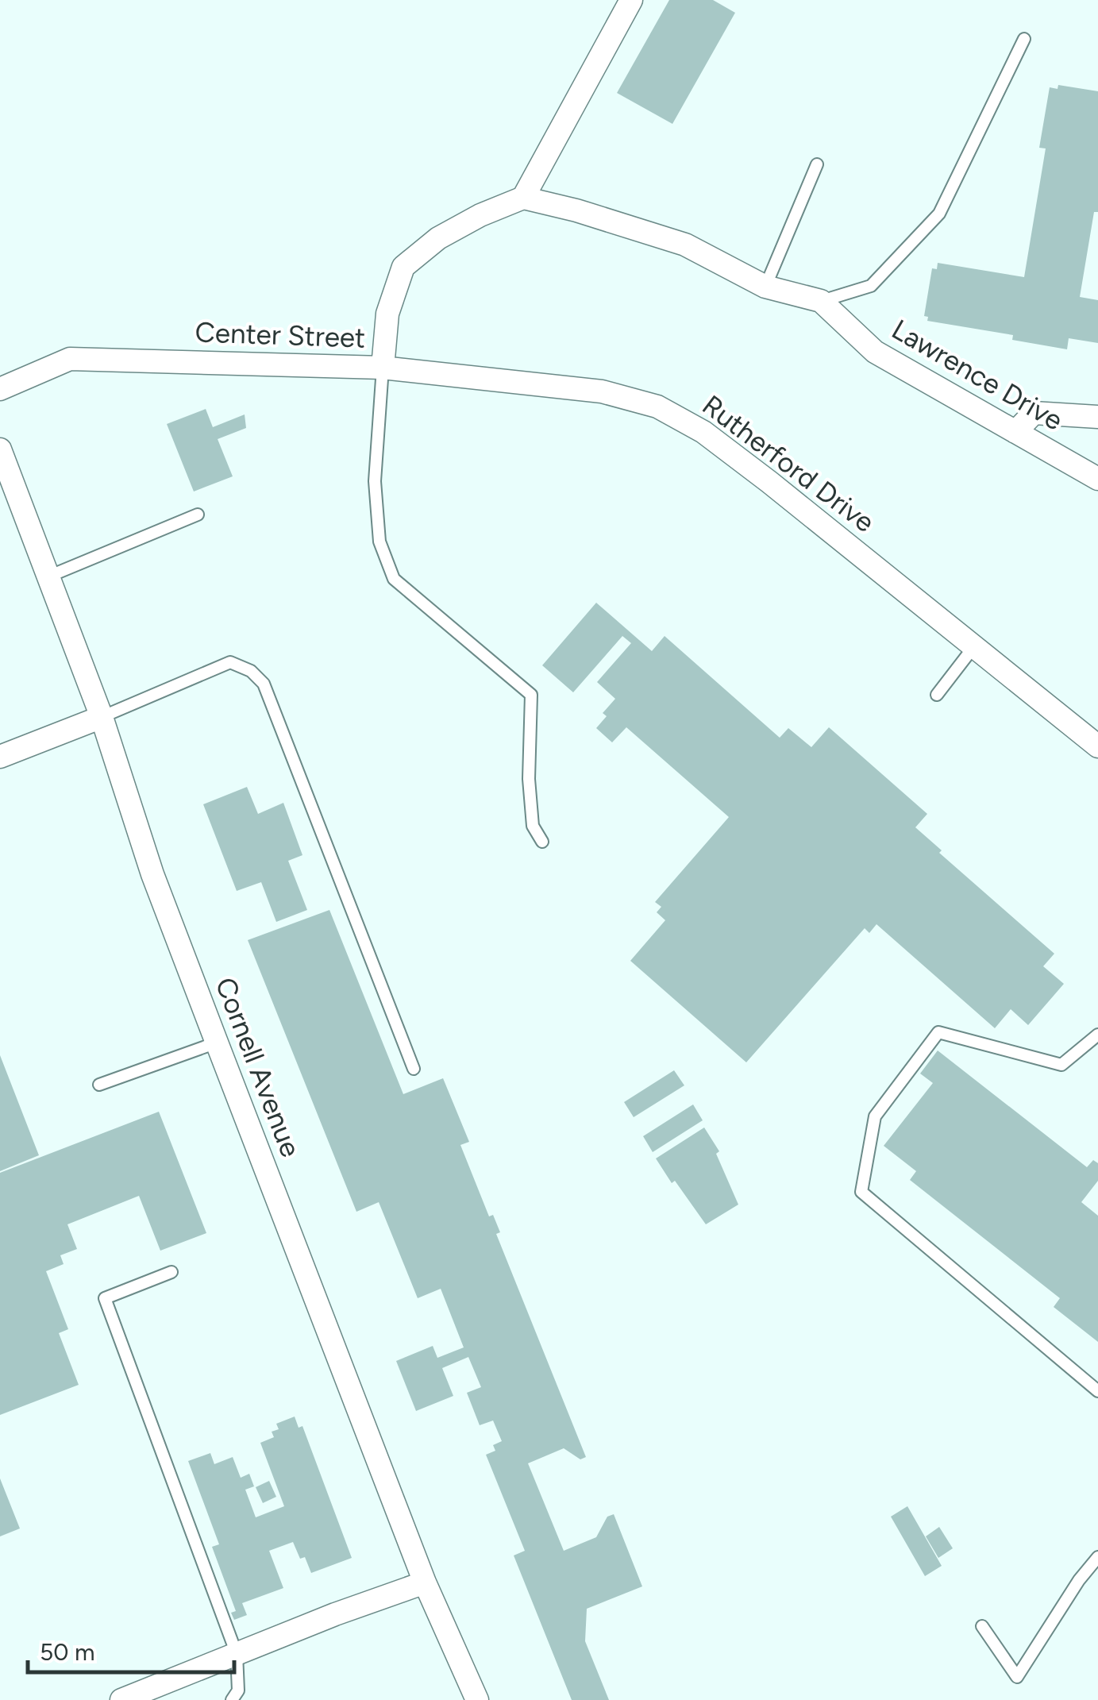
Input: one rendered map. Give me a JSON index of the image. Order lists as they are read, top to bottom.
{
  "streets": {
    "street": [
      "Center Street",
      "Lawrence Drive",
      "Rutherford Drive",
      "Cornell Avenue"
    ]
  },
  "crossings": [
    ["Center Street", "Lawrence Drive"],
    ["Center Street", "Rutherford Drive"]
  ],
  "scale_bar": "50 m"
}
